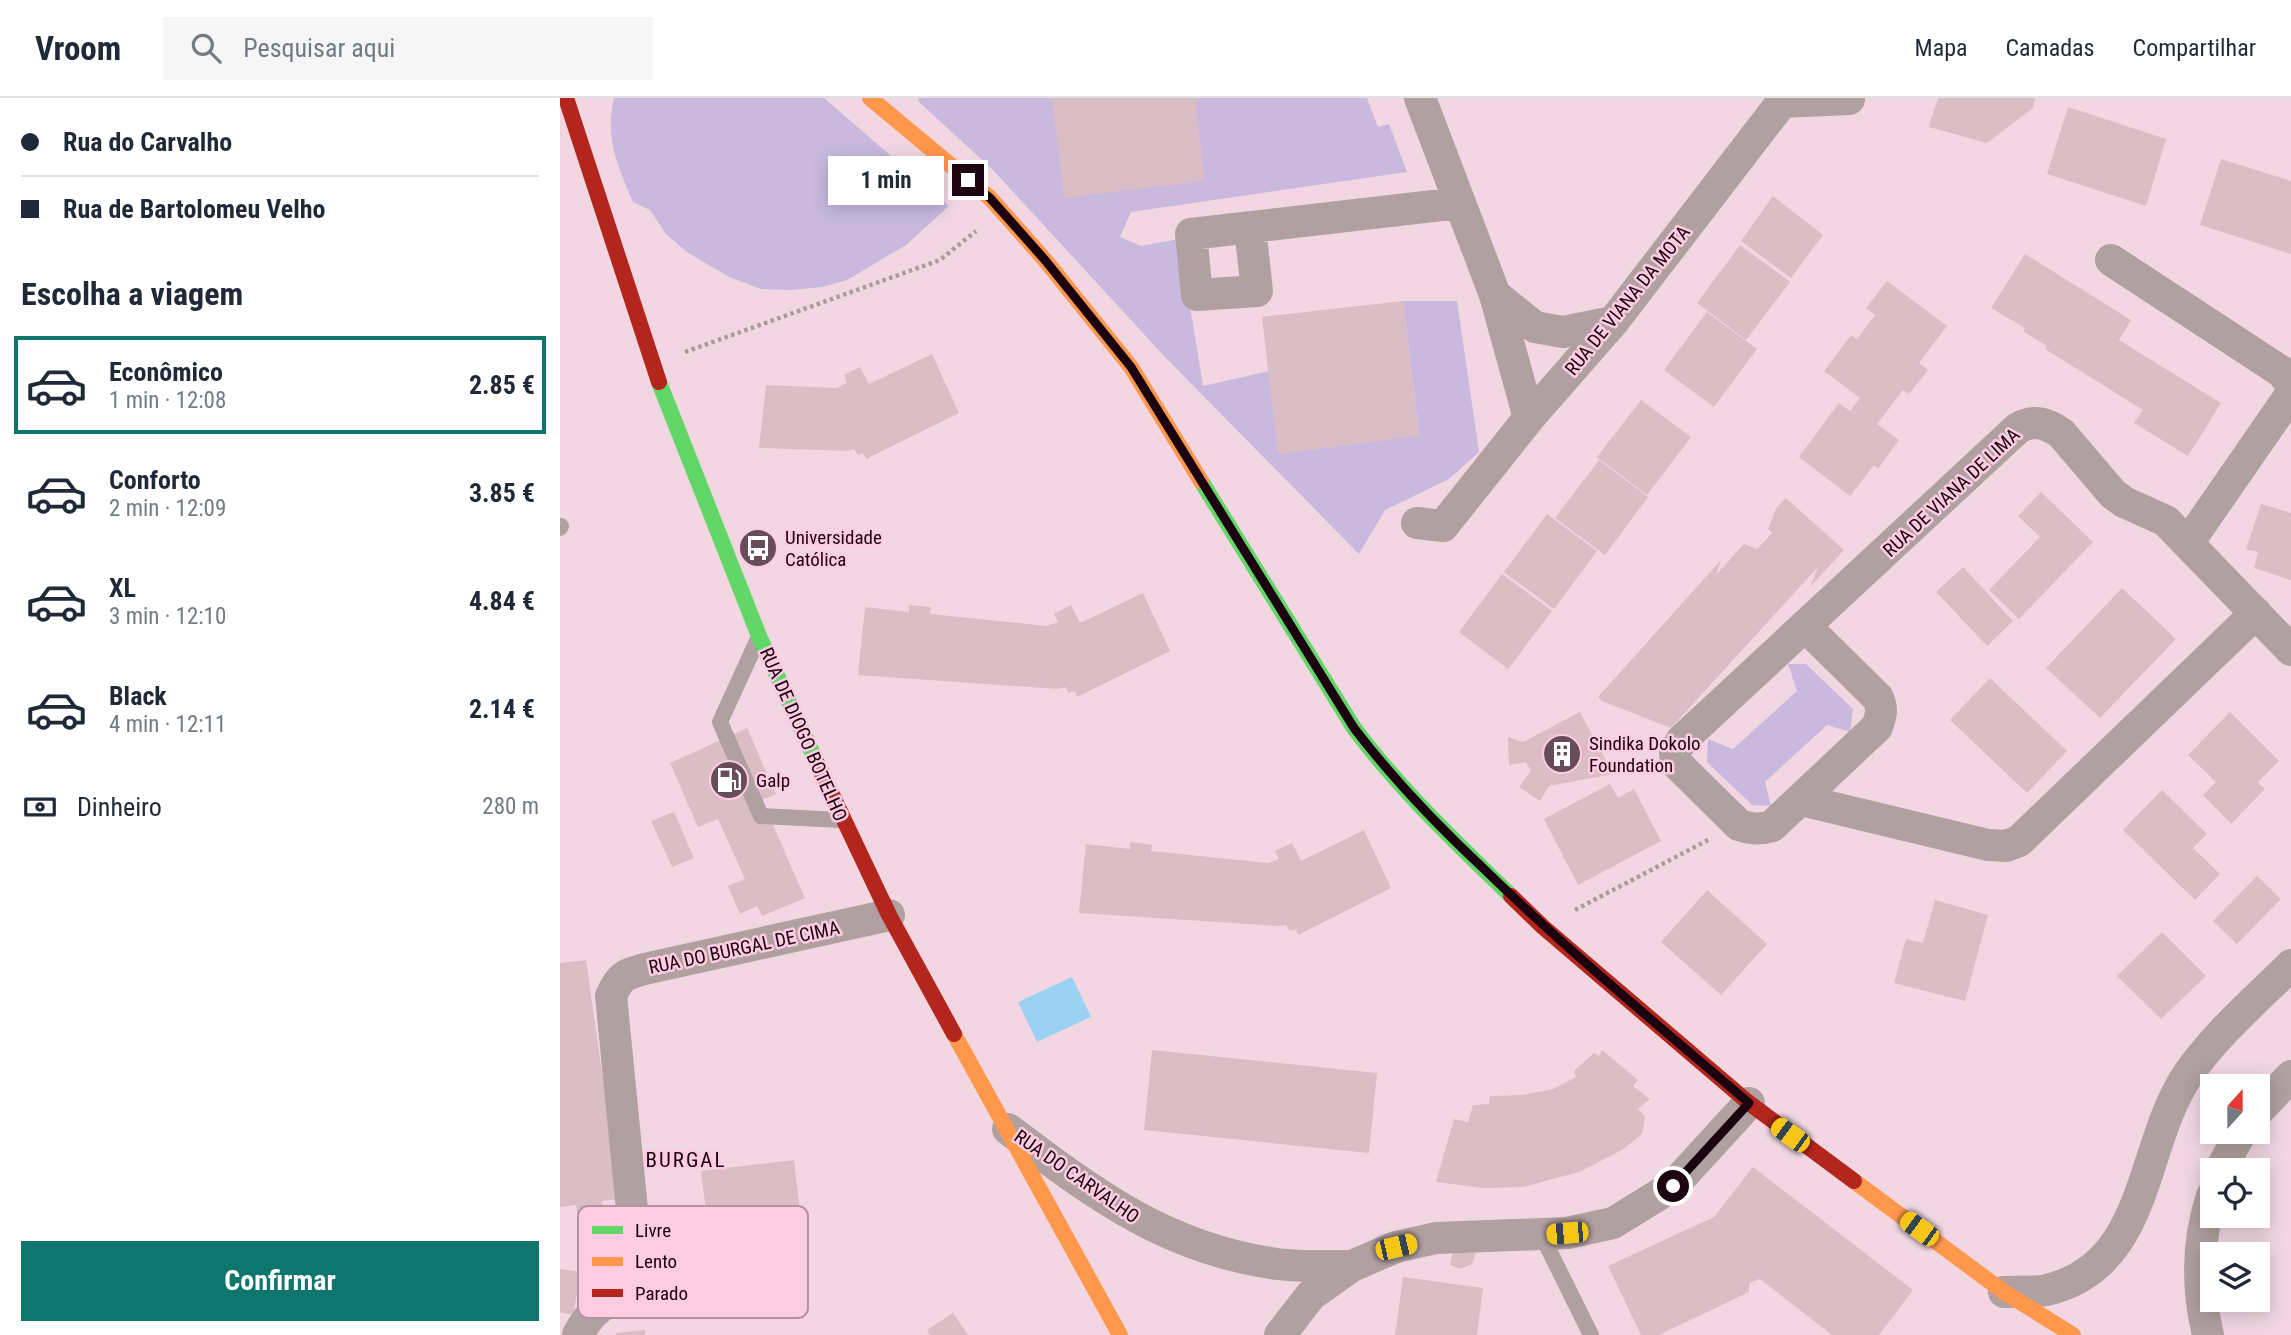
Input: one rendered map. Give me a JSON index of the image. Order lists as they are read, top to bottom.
{
  "streets": {
    "street": [
      "RUA DE VIANA DA MOTA",
      "RUA DE VIANA DE LIMA",
      "RUA DE DIOGO BOTELHO",
      "RUA DO BURGAL DE CIMA",
      "RUA DO CARVALHO"
    ]
  },
  "crossings": [
    ["RUA DE DIOGO BOTELHO", "RUA DO BURGAL DE CIMA"],
    ["RUA DE DIOGO BOTELHO", "RUA DO CARVALHO"]
  ],
  "districts": ["BURGAL"],
  "places": {
    "bus stop": ["Universidade Católica"],
    "building": ["Sindika Dokolo Foundation"],
    "fuel station": ["Galp"]
  },
  "legend": ["Livre", "Lento", "Parado"],
  "north": "top",
  "page": {
    "header": "Vroom",
    "search": "Pesquisar aqui",
    "nav": ["Mapa", "Camadas", "Compartilhar"],
    "banner": ["Rua do Carvalho", "Rua de Bartolomeu Velho"],
    "bubble": "1 min",
    "heading": "Escolha a viagem",
    "list": [
      {
        "name": "Econômico",
        "note": "1 min · 12:08",
        "value": "2.85 €"
      },
      {
        "name": "Conforto",
        "note": "2 min · 12:09",
        "value": "3.85 €"
      },
      {
        "name": "XL",
        "note": "3 min · 12:10",
        "value": "4.84 €"
      },
      {
        "name": "Black",
        "note": "4 min · 12:11",
        "value": "2.14 €"
      }
    ],
    "pay": ["Dinheiro", "280 m"],
    "buttons": "Confirmar"
  }
}
